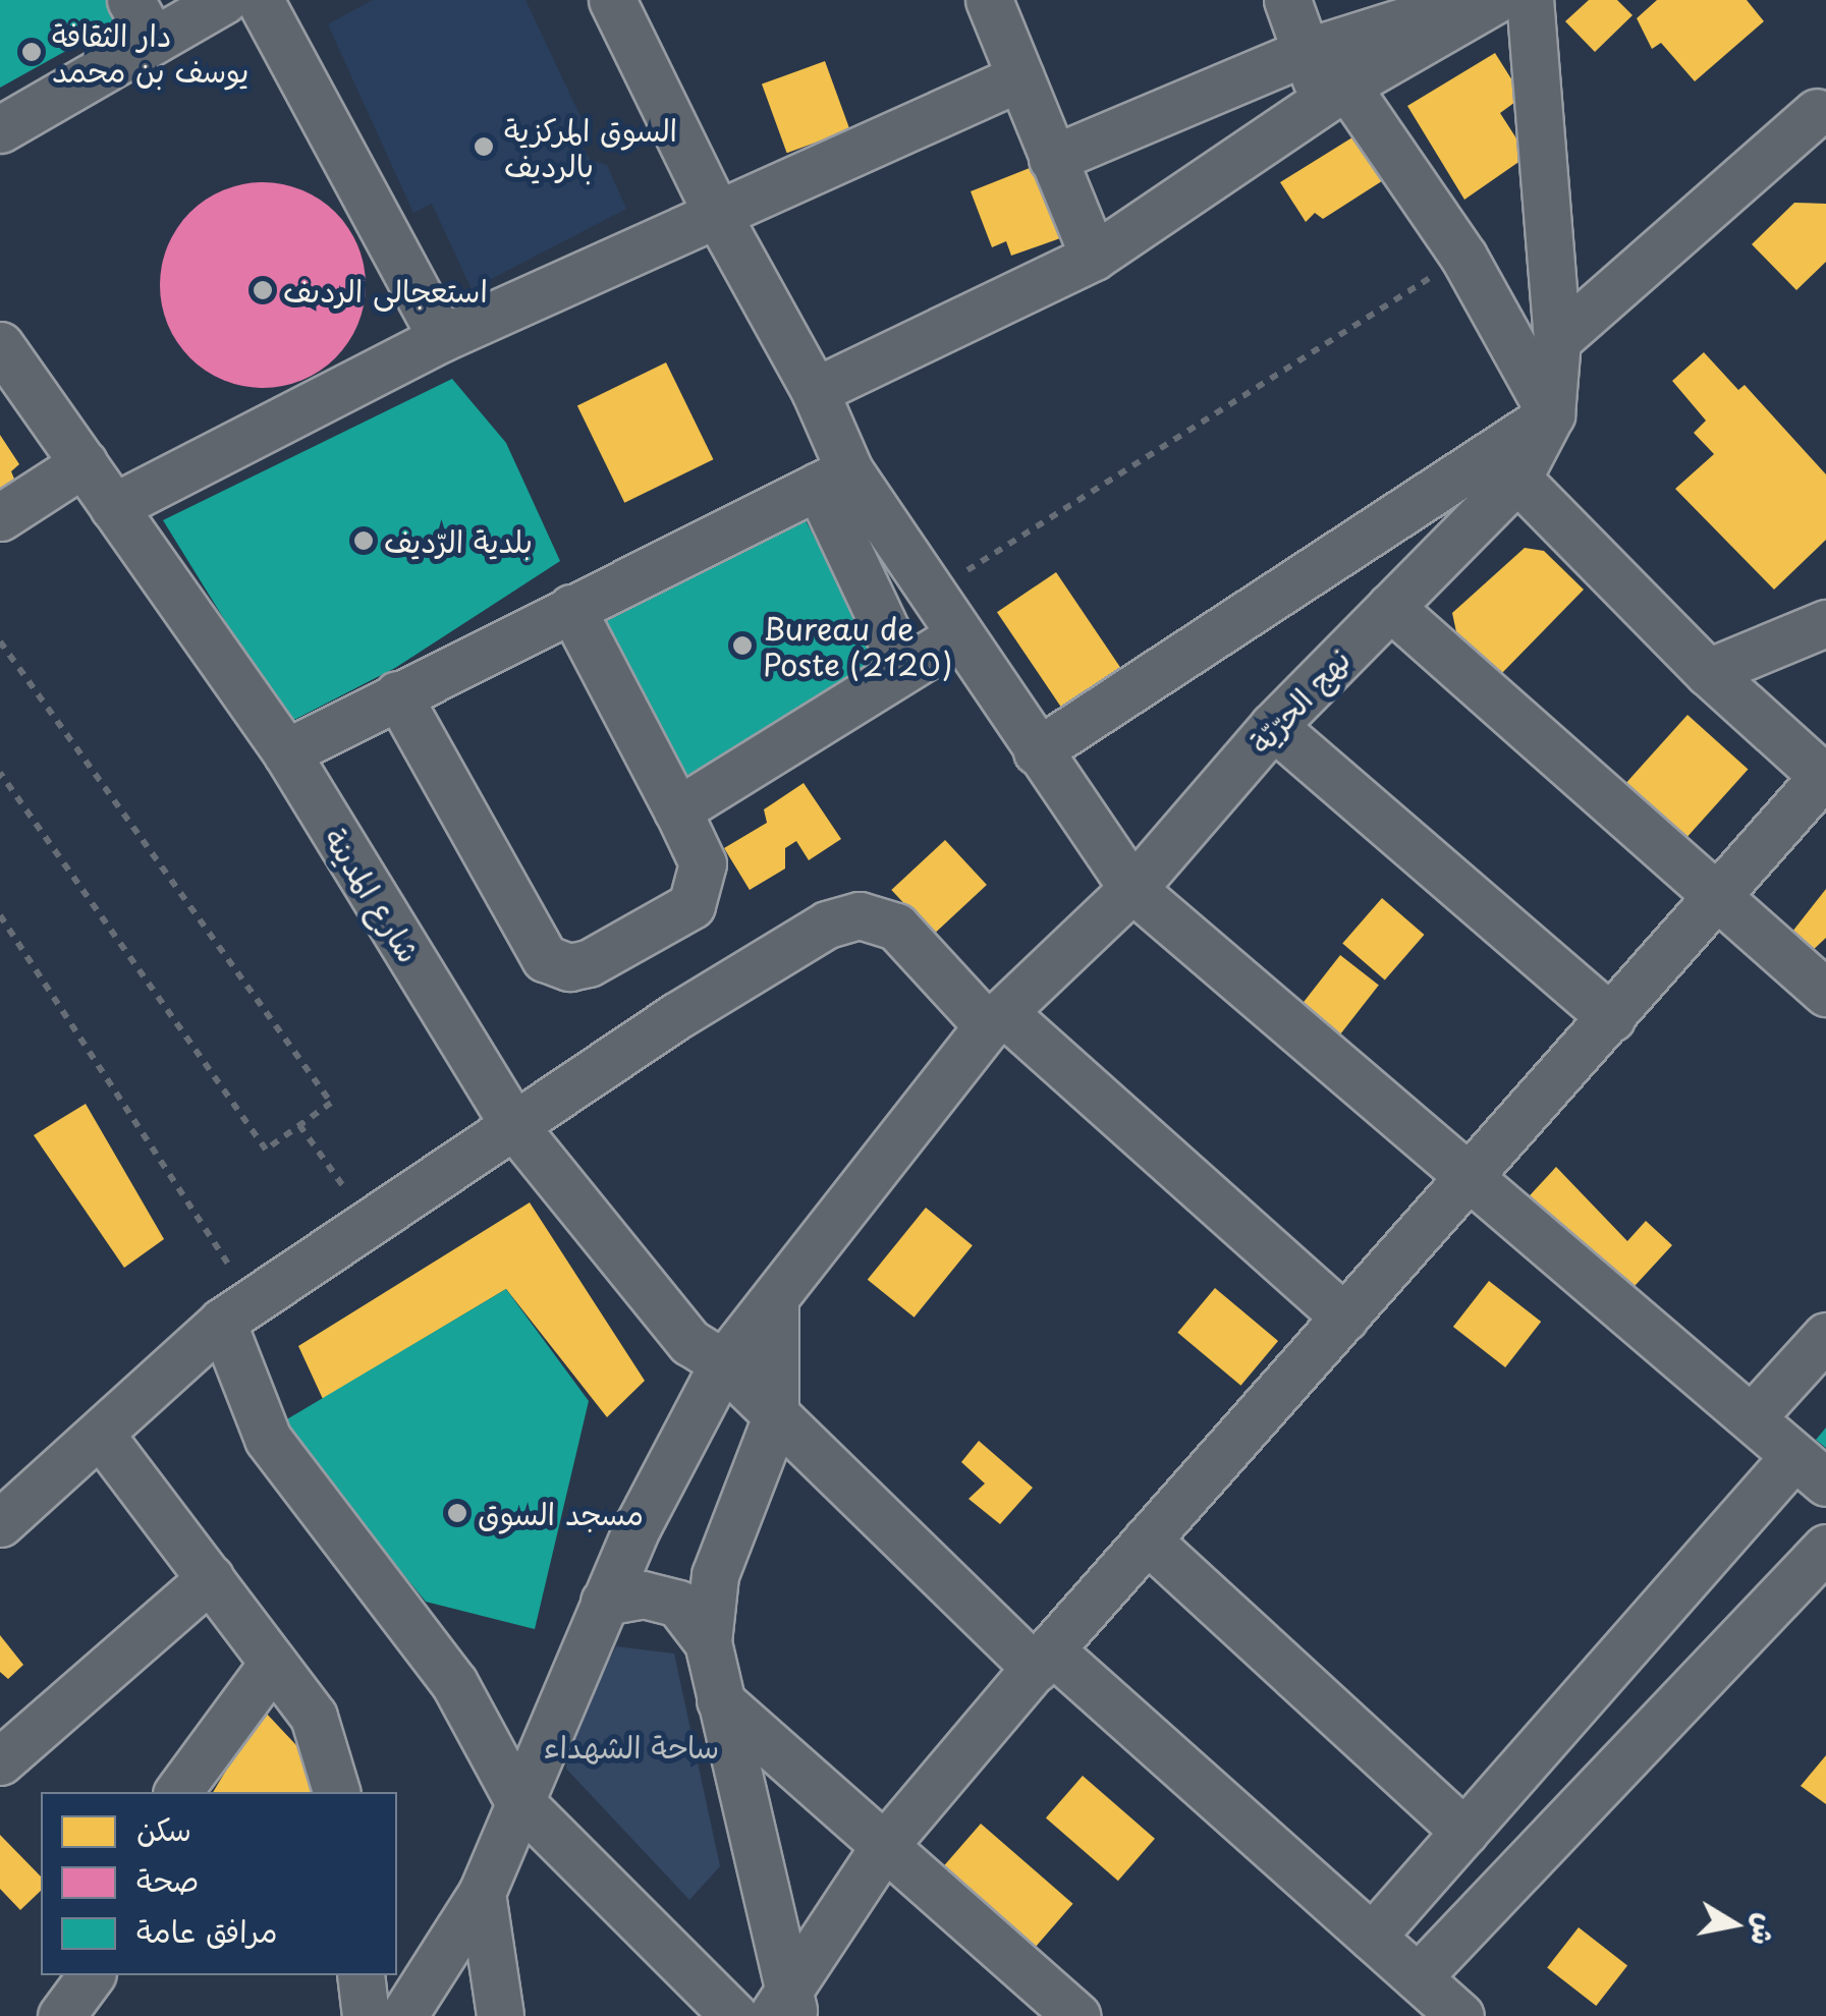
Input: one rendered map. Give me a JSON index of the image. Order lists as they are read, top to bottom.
{
  "streets": {
    "street": ["نهج الحرّيّة", "شارع المدينة"]
  },
  "crossings": [
    ["نهج الحرّيّة", "شارع المدينة"]
  ],
  "parks": ["ساحة الشهداء"],
  "places": [
    "دار الثقافة يوسف بن محمد",
    "السوق المركزية بالرديف",
    "استعجالى الردىف",
    "بلدية الرّديف",
    "Bureau de Poste (2120)",
    "مسجد السوق"
  ],
  "legend": ["سكن", "صحة", "مرافق عامة"],
  "north": "right"
}
